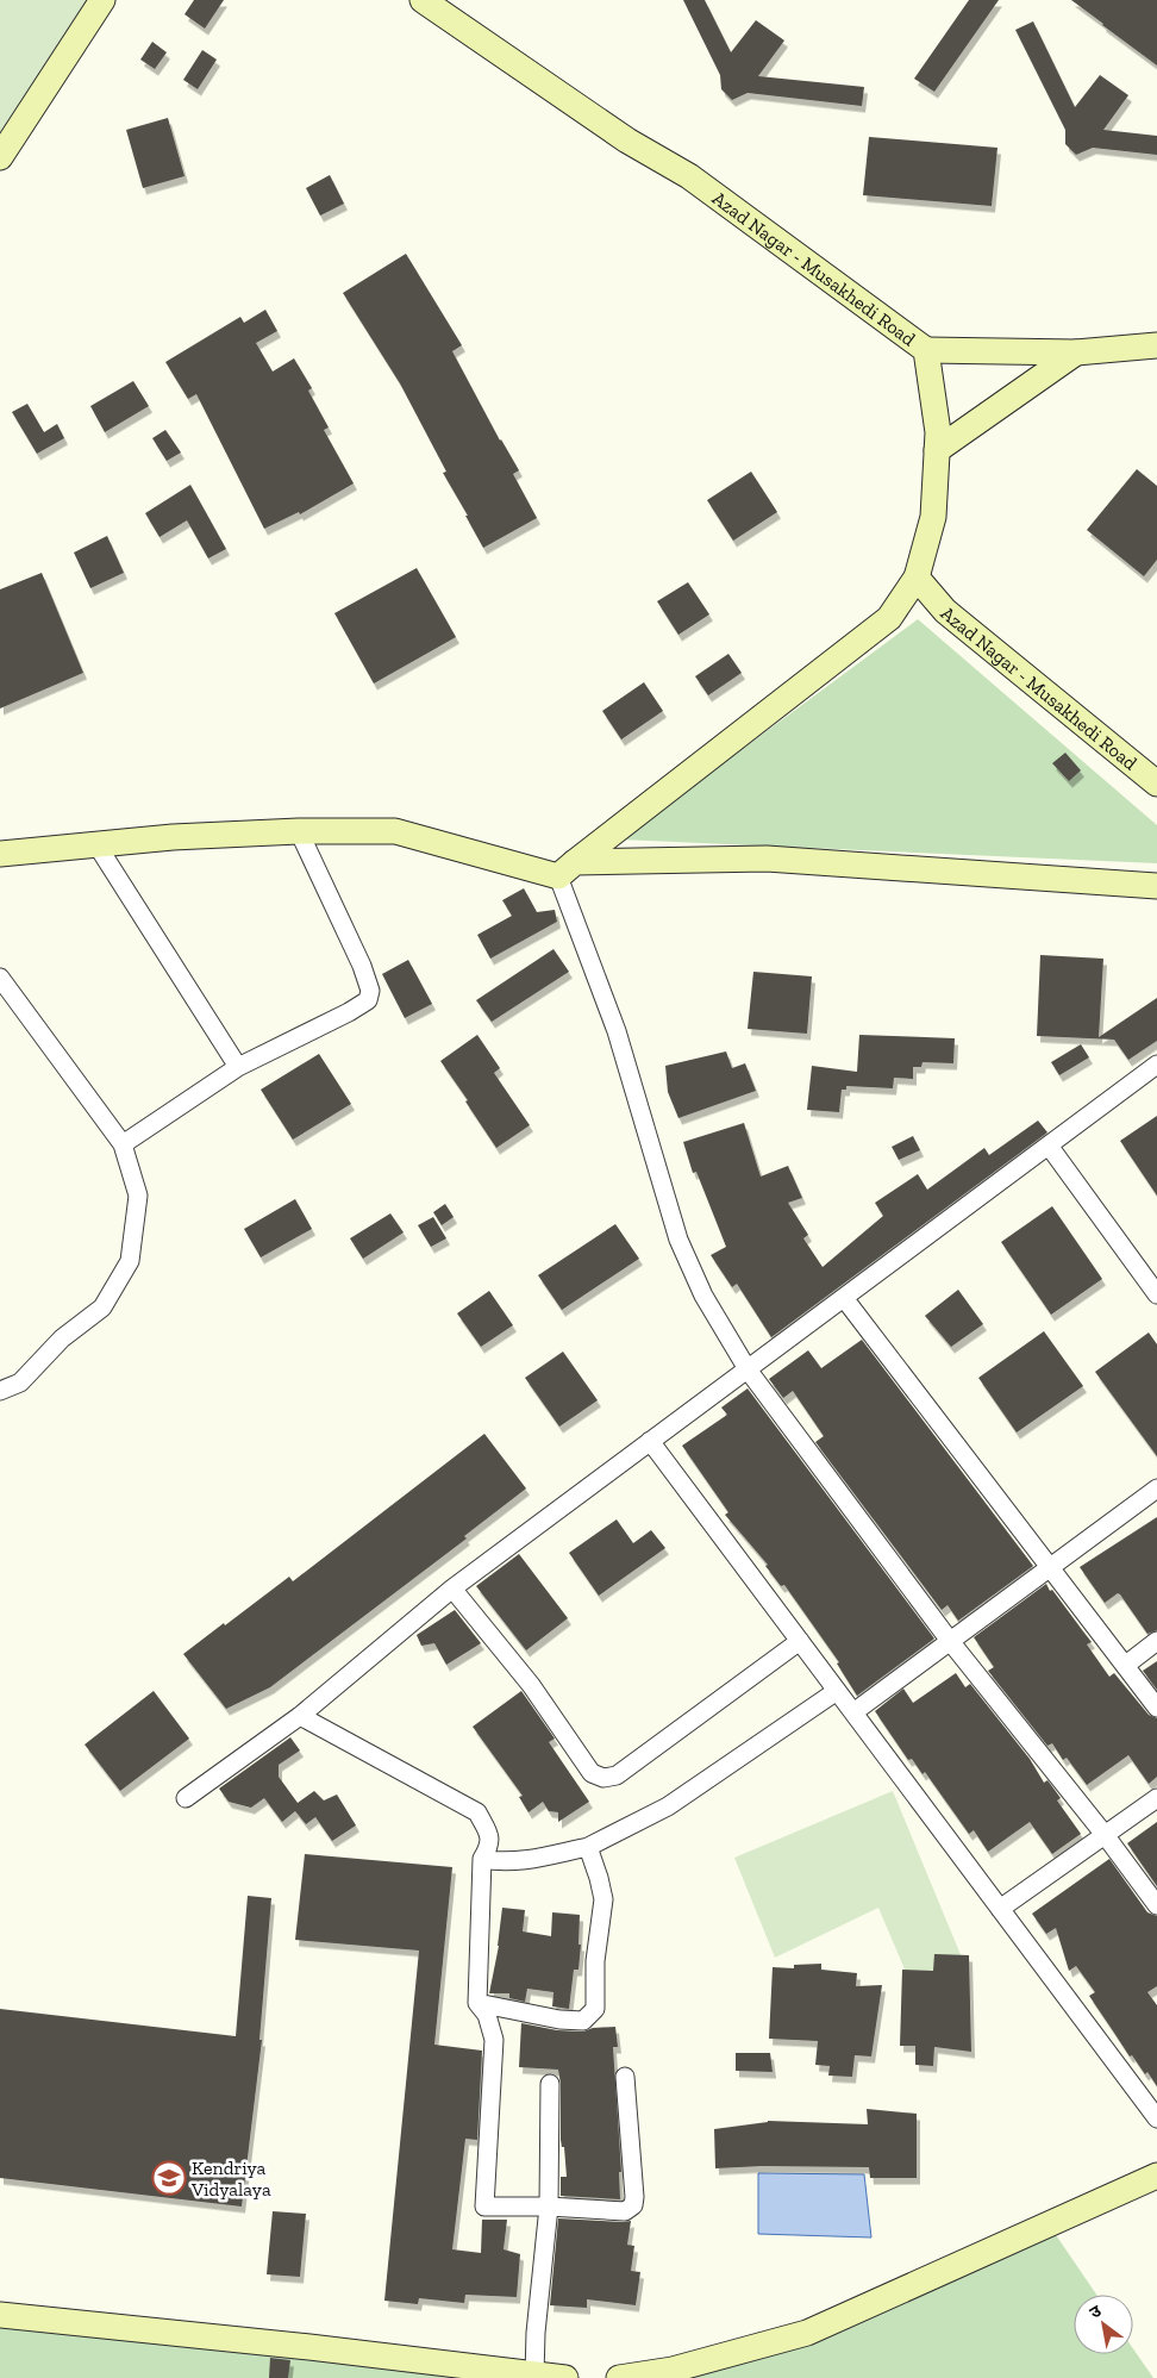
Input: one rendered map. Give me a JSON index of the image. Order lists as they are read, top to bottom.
{
  "streets": {
    "street": ["Azad Nagar - Musakhedi Road"]
  },
  "places": {
    "school or university": ["Kendriya Vidyalaya"]
  },
  "north": "top left"
}
